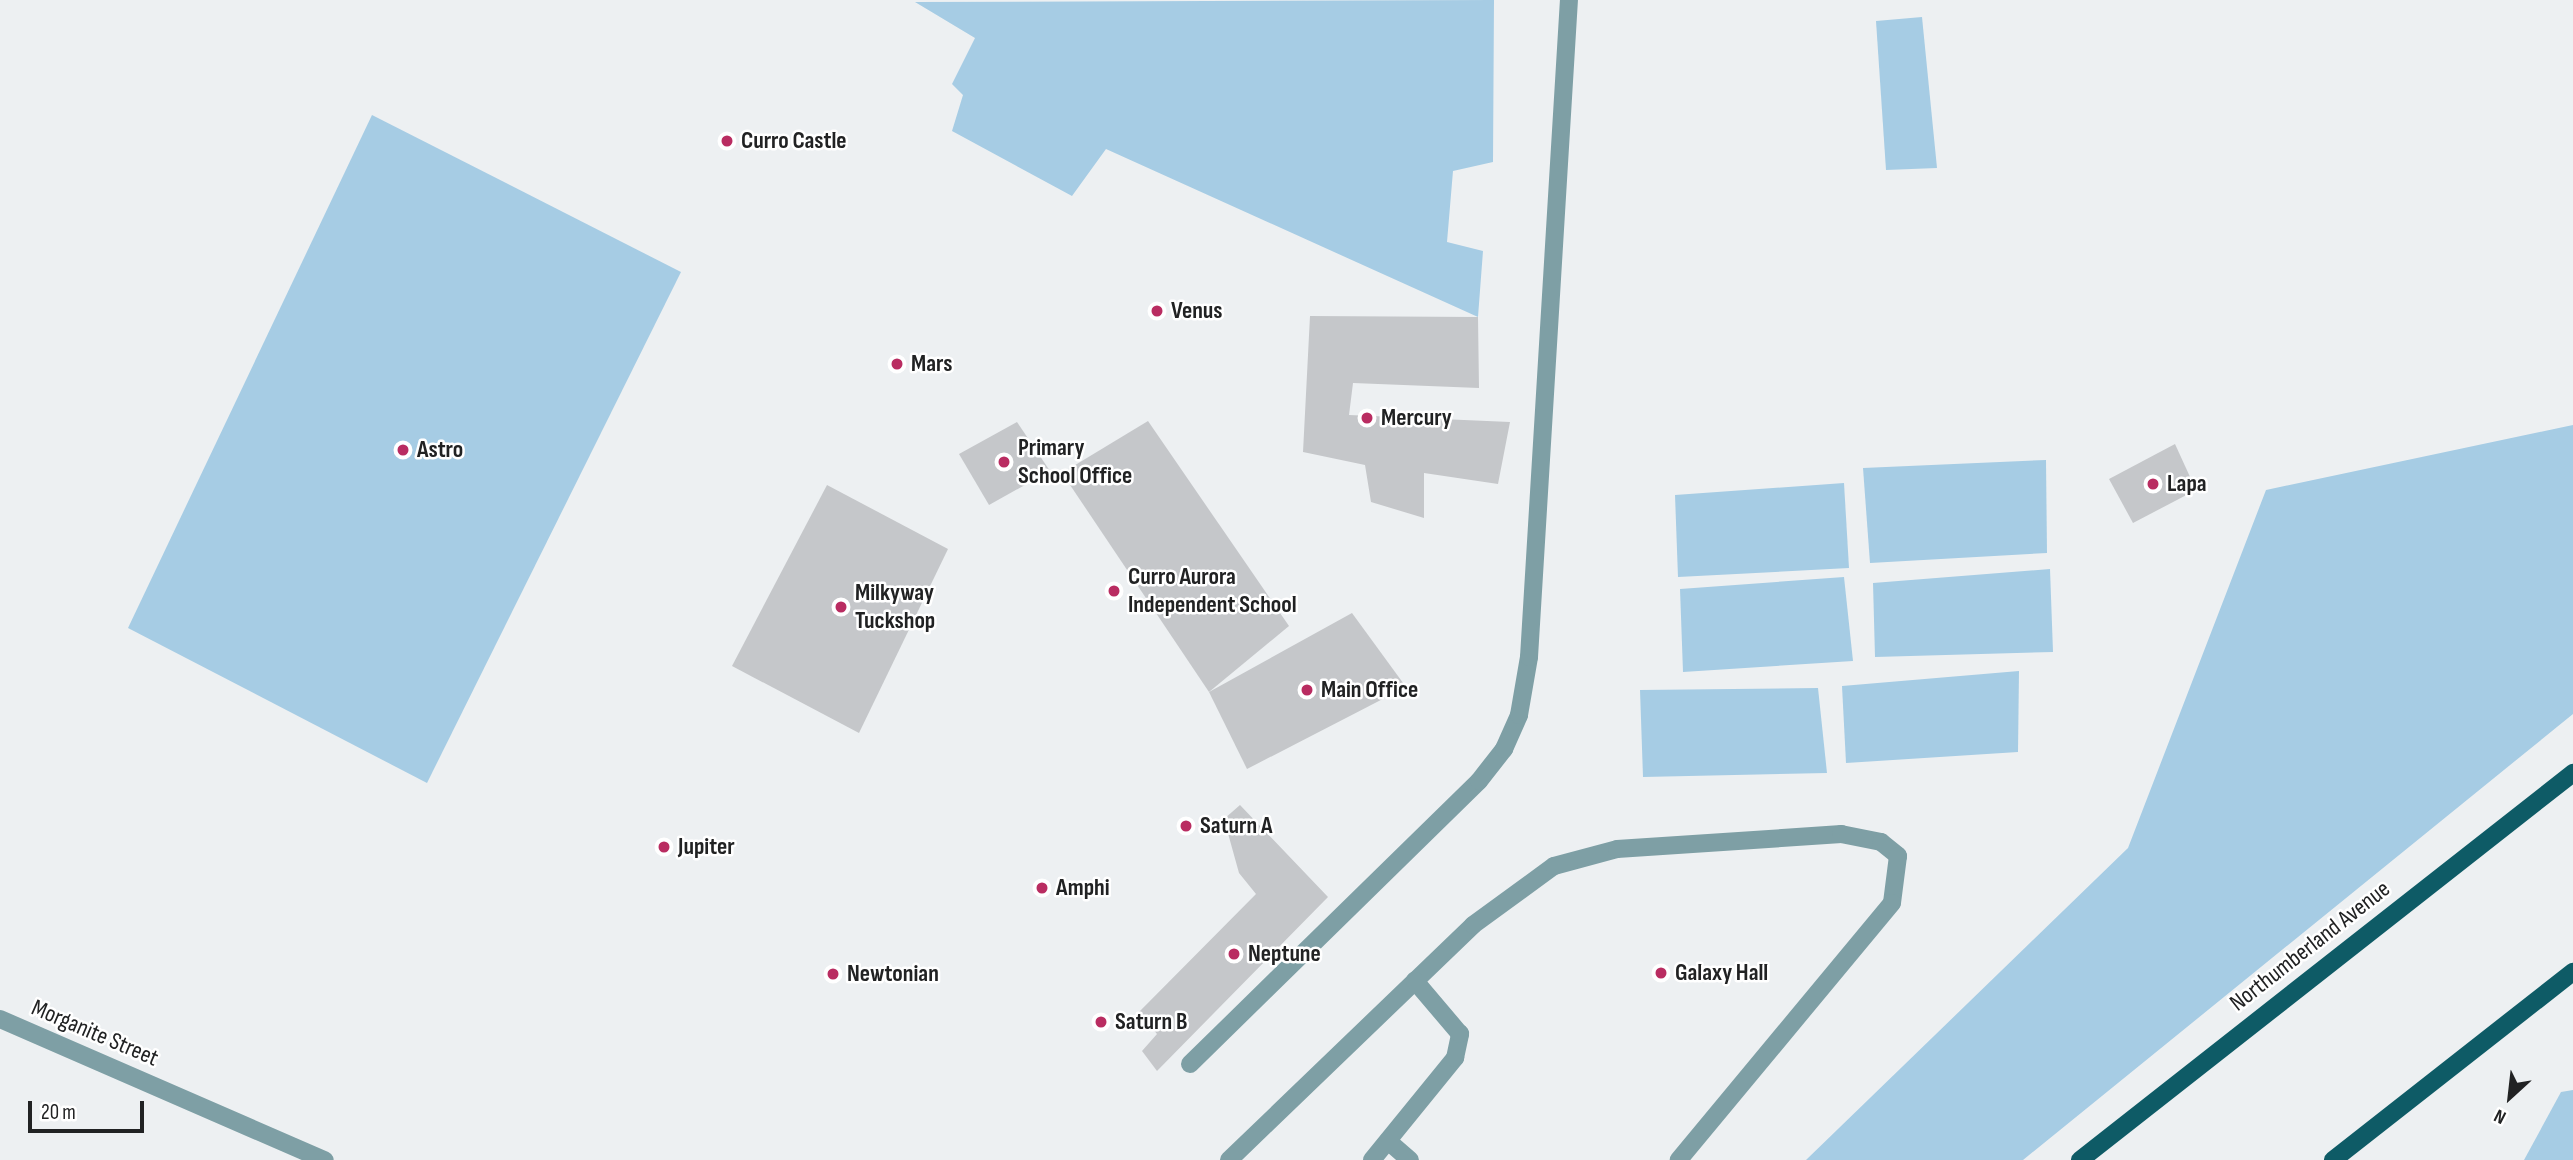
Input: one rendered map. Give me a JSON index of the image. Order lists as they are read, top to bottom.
{
  "streets": {
    "main road": ["Northumberland Avenue"],
    "street": ["Morganite Street"]
  },
  "places": [
    "Curro Castle",
    "Venus",
    "Mars",
    "Mercury",
    "Astro",
    "Primary School Office",
    "Lapa",
    "Curro Aurora Independent School",
    "Milkyway Tuckshop",
    "Main Office",
    "Saturn A",
    "Jupiter",
    "Amphi",
    "Neptune",
    "Galaxy Hall",
    "Newtonian",
    "Saturn B"
  ],
  "scale_bar": "20 m",
  "north": "bottom left"
}
